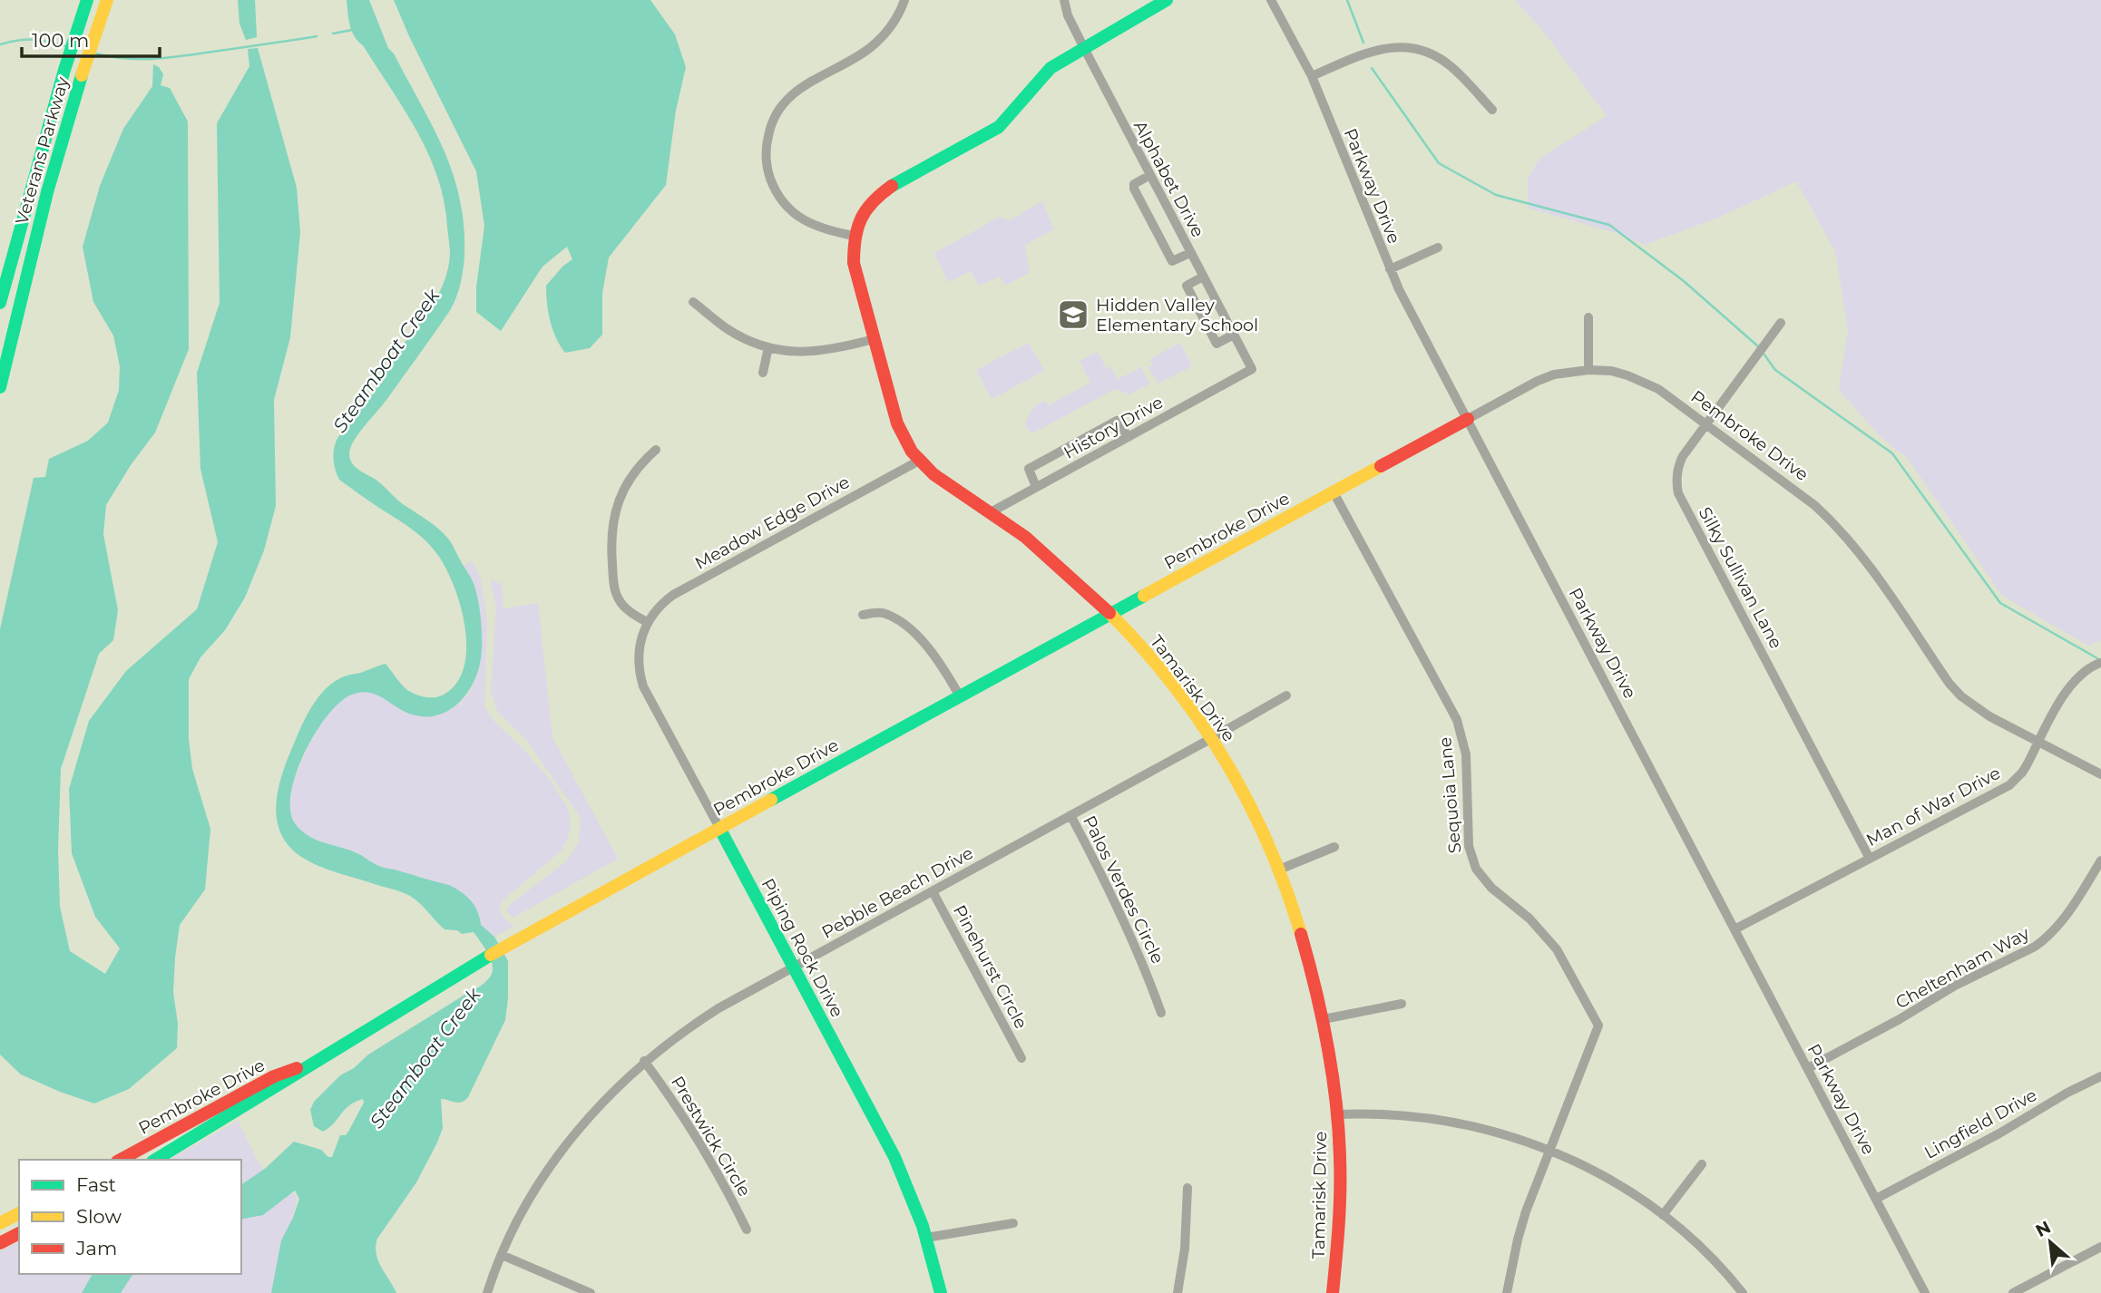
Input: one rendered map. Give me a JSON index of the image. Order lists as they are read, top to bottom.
{
  "streets": {
    "street": [
      "Veterans Parkway",
      "Alphabet Drive",
      "Parkway Drive",
      "History Drive",
      "Pembroke Drive",
      "Meadow Edge Drive",
      "Silky Sullivan Lane",
      "Tamarisk Drive",
      "Sequoia Lane",
      "Man of War Drive",
      "Palos Verdes Circle",
      "Pebble Beach Drive",
      "Piping Rock Drive",
      "Pinehurst Circle",
      "Cheltenham Way",
      "Lingfield Drive",
      "Prestwick Circle"
    ]
  },
  "crossings": [
    ["Alphabet Drive", "History Drive"],
    ["Parkway Drive", "Pembroke Drive"],
    ["Parkway Drive", "Man of War Drive"],
    ["Parkway Drive", "Cheltenham Way"],
    ["Parkway Drive", "Lingfield Drive"],
    ["History Drive", "Tamarisk Drive"],
    ["Pembroke Drive", "Silky Sullivan Lane"],
    ["Pembroke Drive", "Tamarisk Drive"],
    ["Pembroke Drive", "Sequoia Lane"],
    ["Pembroke Drive", "Man of War Drive"],
    ["Pembroke Drive", "Piping Rock Drive"],
    ["Meadow Edge Drive", "Tamarisk Drive"],
    ["Meadow Edge Drive", "Piping Rock Drive"],
    ["Silky Sullivan Lane", "Man of War Drive"],
    ["Tamarisk Drive", "Pebble Beach Drive"],
    ["Palos Verdes Circle", "Pebble Beach Drive"],
    ["Pebble Beach Drive", "Piping Rock Drive"],
    ["Pebble Beach Drive", "Pinehurst Circle"],
    ["Pebble Beach Drive", "Prestwick Circle"]
  ],
  "water": ["Steamboat Creek"],
  "places": {
    "school or university": ["Hidden Valley Elementary School"]
  },
  "legend": ["Fast", "Slow", "Jam"],
  "scale_bar": "100 m",
  "north": "top left"
}
